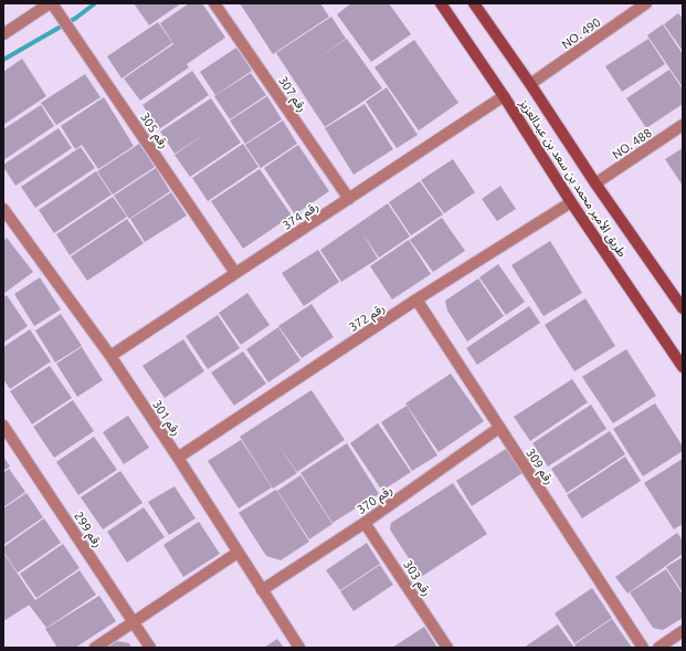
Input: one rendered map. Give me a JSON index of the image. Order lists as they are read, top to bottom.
{
  "streets": {
    "main road": ["طريق الأمير محمد بن سعد بن عبدالعزيز"],
    "street": [
      "NO. 490",
      "رقم 307",
      "رقم 305",
      "NO. 488",
      "رقم 374",
      "رقم 372",
      "رقم 301",
      "رقم 309",
      "رقم 370",
      "رقم 299",
      "رقم 303"
    ]
  },
  "crossings": [
    ["NO. 490", "طريق الأمير محمد بن سعد بن عبدالعزيز"],
    ["رقم 307", "رقم 374"],
    ["رقم 305", "رقم 374"],
    ["NO. 488", "طريق الأمير محمد بن سعد بن عبدالعزيز"],
    ["طريق الأمير محمد بن سعد بن عبدالعزيز", "رقم 374"],
    ["طريق الأمير محمد بن سعد بن عبدالعزيز", "رقم 372"],
    ["رقم 374", "رقم 301"],
    ["رقم 372", "رقم 301"],
    ["رقم 372", "رقم 309"],
    ["رقم 301", "رقم 370"],
    ["رقم 309", "رقم 370"],
    ["رقم 370", "رقم 303"]
  ]
}
